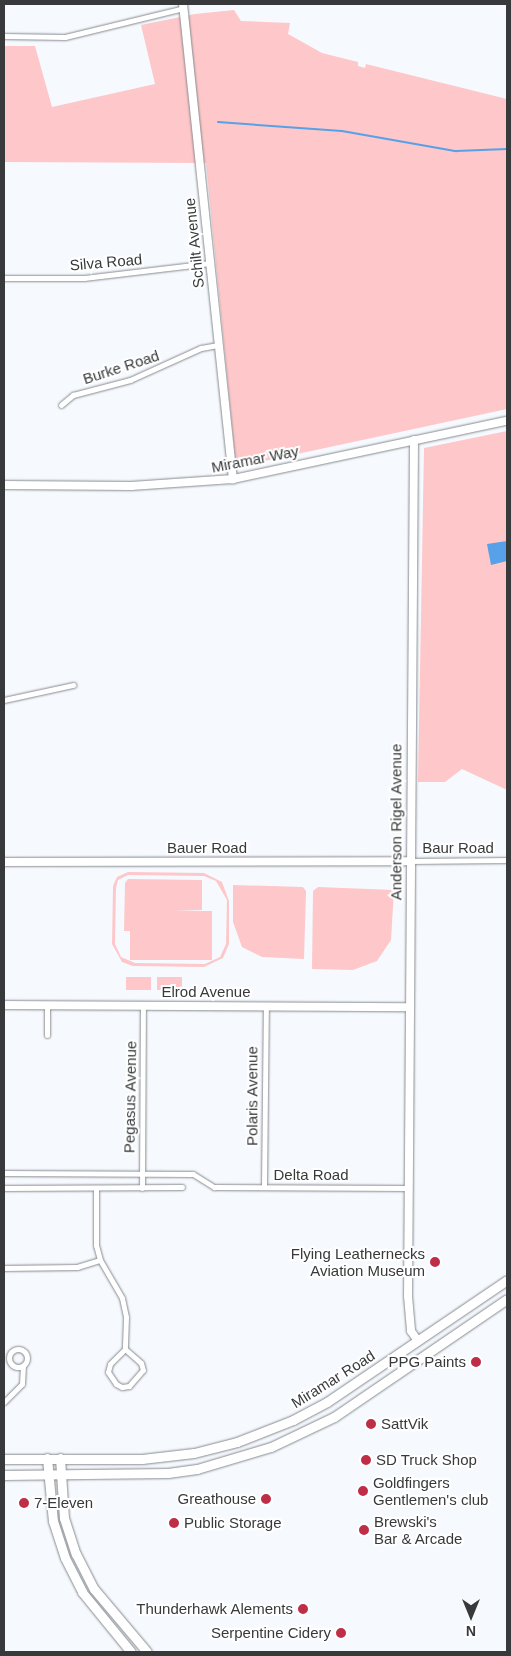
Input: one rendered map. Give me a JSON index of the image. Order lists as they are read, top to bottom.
{
  "streets": {
    "main road": ["Miramar Road"],
    "street": [
      "Schilt Avenue",
      "Silva Road",
      "Burke Road",
      "Miramar Way",
      "Anderson Rigel Avenue",
      "Bauer Road",
      "Baur Road",
      "Elrod Avenue",
      "Polaris Avenue",
      "Pegasus Avenue",
      "Delta Road"
    ]
  },
  "crossings": [
    ["Schilt Avenue", "Silva Road"],
    ["Schilt Avenue", "Burke Road"],
    ["Schilt Avenue", "Miramar Way"],
    ["Miramar Way", "Anderson Rigel Avenue"],
    ["Anderson Rigel Avenue", "Bauer Road"],
    ["Anderson Rigel Avenue", "Baur Road"],
    ["Anderson Rigel Avenue", "Elrod Avenue"],
    ["Anderson Rigel Avenue", "Delta Road"],
    ["Anderson Rigel Avenue", "Miramar Road"],
    ["Bauer Road", "Baur Road"],
    ["Elrod Avenue", "Polaris Avenue"],
    ["Elrod Avenue", "Pegasus Avenue"],
    ["Polaris Avenue", "Delta Road"],
    ["Pegasus Avenue", "Delta Road"]
  ],
  "places": [
    "Flying Leathernecks Aviation Museum",
    "PPG Paints",
    "SattVik",
    "SD Truck Shop",
    "Goldfingers Gentlemen's club",
    "Greathouse",
    "7-Eleven",
    "Public Storage",
    "Brewski's Bar & Arcade",
    "Thunderhawk Alements",
    "Serpentine Cidery"
  ],
  "north": "bottom"
}
